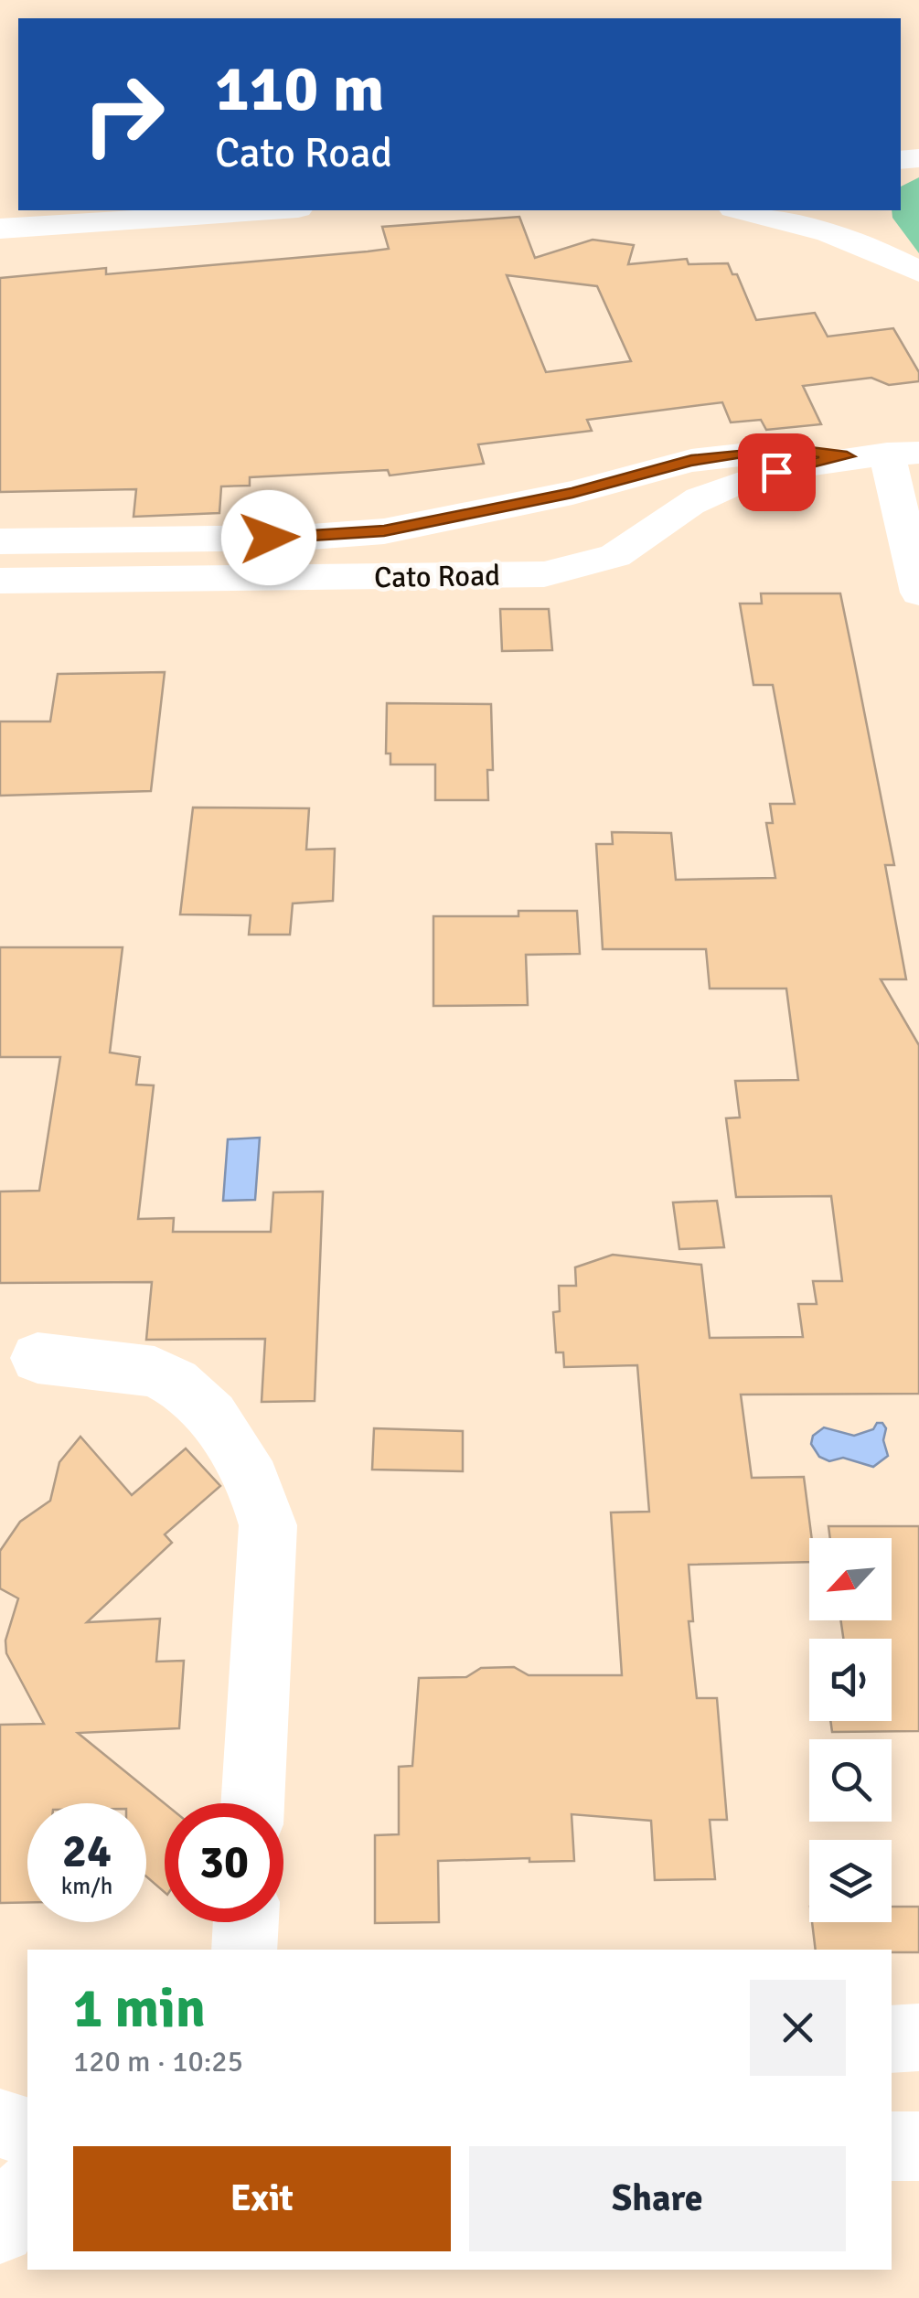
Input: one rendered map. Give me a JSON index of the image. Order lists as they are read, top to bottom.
{
  "streets": {
    "street": ["Cato Road"]
  },
  "north": "bottom left",
  "page": {
    "turn": ["110 m", "Cato Road"],
    "speed": "24 km/h",
    "limit": "30",
    "heading": ["1 min", "120 m · 10:25"],
    "buttons": ["Exit", "Share"]
  }
}
